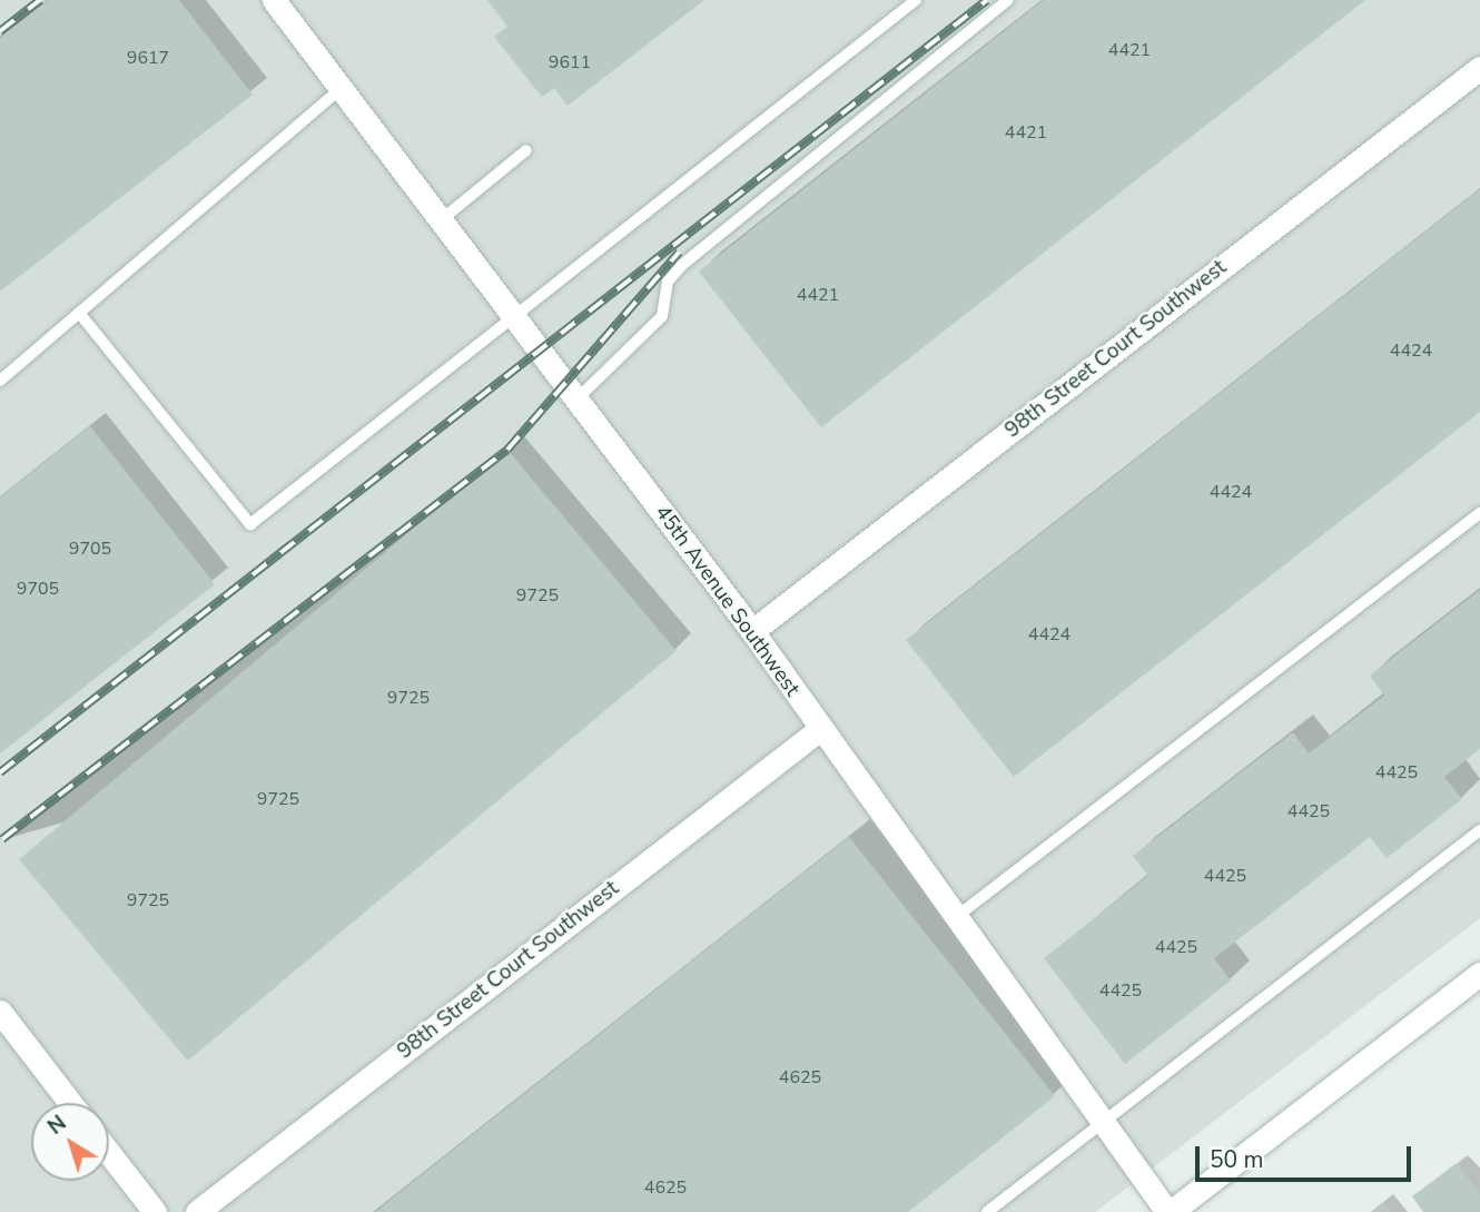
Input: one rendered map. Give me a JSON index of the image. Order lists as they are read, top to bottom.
{
  "streets": {
    "street": ["98th Street Court Southwest", "45th Avenue Southwest"]
  },
  "crossings": [
    ["98th Street Court Southwest", "45th Avenue Southwest"]
  ],
  "house_numbers": [
    "4421",
    "9617",
    "9611",
    "4421",
    "4421",
    "4424",
    "4424",
    "9705",
    "9705",
    "9725",
    "4424",
    "9725",
    "4425",
    "9725",
    "4425",
    "4425",
    "9725",
    "4425",
    "4425",
    "4625",
    "4625"
  ],
  "scale_bar": "50 m",
  "north": "top left"
}
